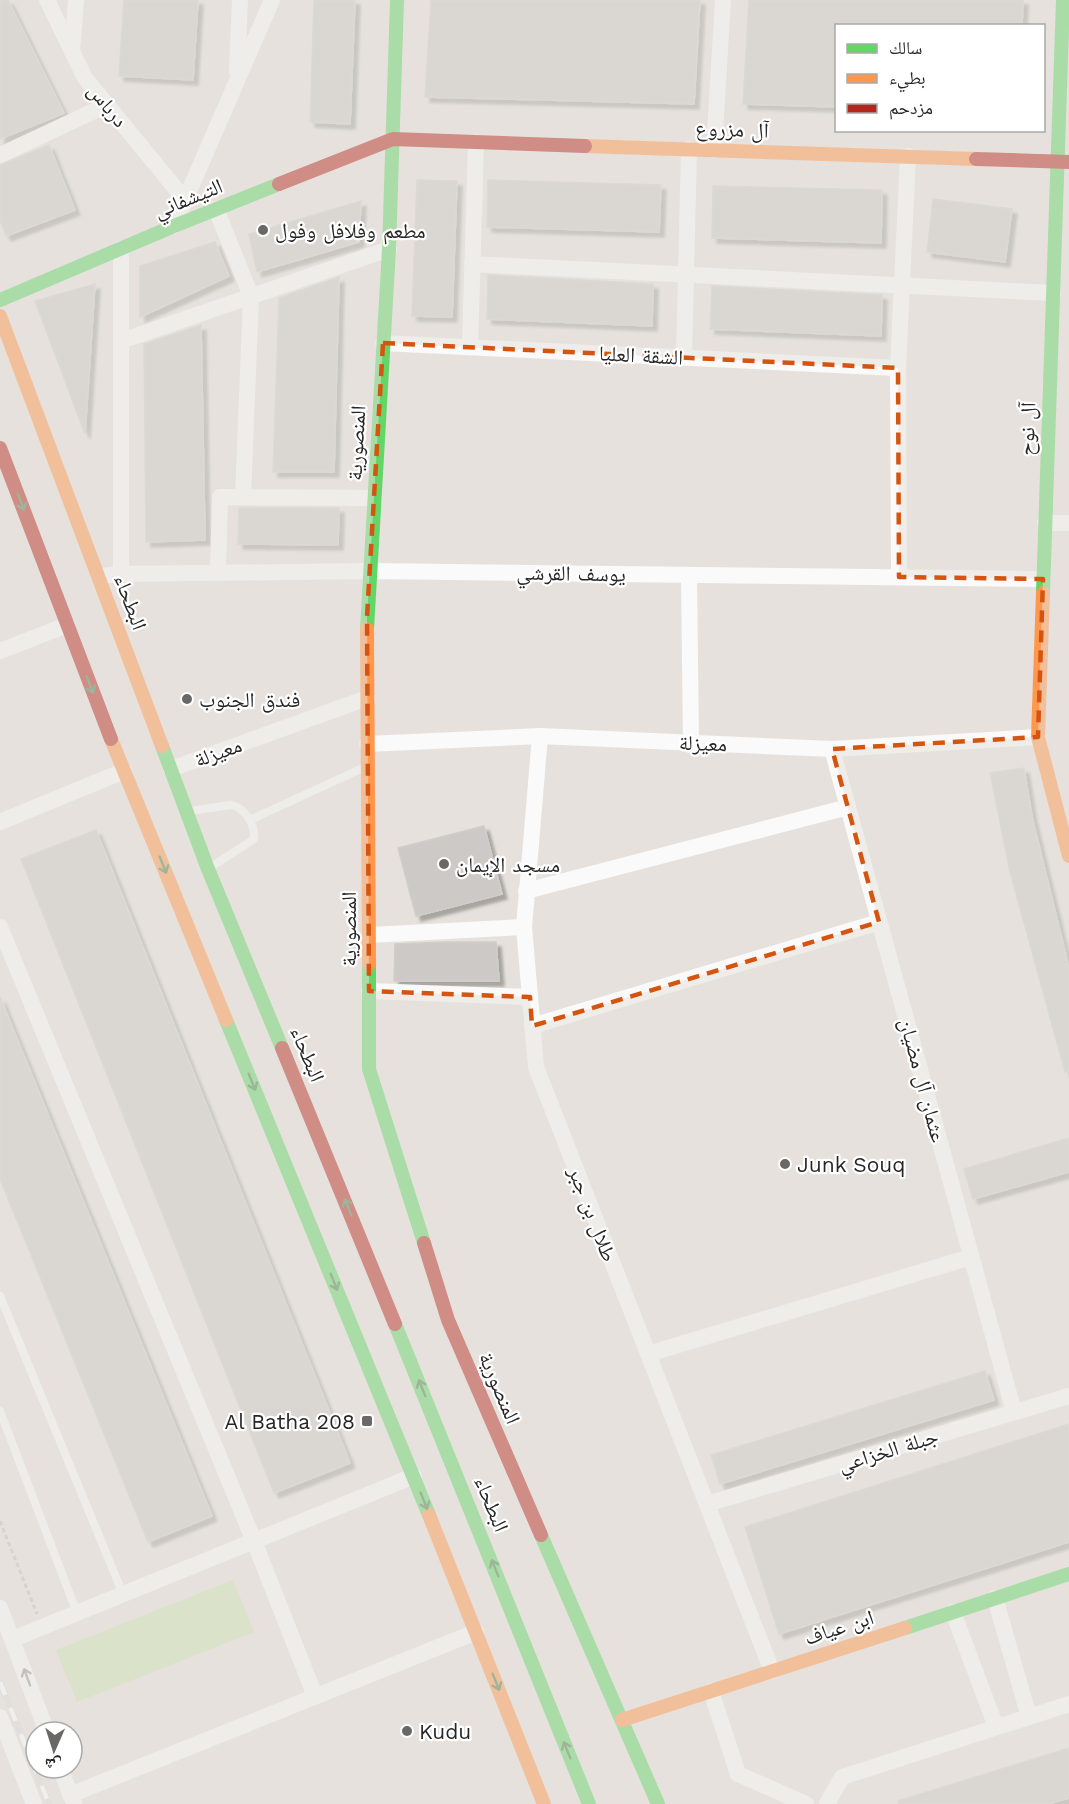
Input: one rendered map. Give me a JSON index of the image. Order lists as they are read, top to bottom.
{
  "streets": {
    "street": [
      "درباس",
      "آل مزروع",
      "التيشفاني",
      "الشقة العليا",
      "آل نوح",
      "المنصورية",
      "يوسف القرشي",
      "البطحاء",
      "معيزلة",
      "عثمان آل مضيان",
      "طلال بن جبر",
      "جبلة الخزاعي",
      "ابن عياف"
    ]
  },
  "crossings": [
    ["آل مزروع", "التيشفاني"],
    ["آل مزروع", "آل نوح"],
    ["آل مزروع", "المنصورية"],
    ["التيشفاني", "المنصورية"],
    ["الشقة العليا", "المنصورية"],
    ["آل نوح", "يوسف القرشي"],
    ["آل نوح", "معيزلة"],
    ["المنصورية", "يوسف القرشي"],
    ["المنصورية", "معيزلة"],
    ["المنصورية", "ابن عياف"],
    ["يوسف القرشي", "البطحاء"],
    ["البطحاء", "معيزلة"],
    ["معيزلة", "عثمان آل مضيان"],
    ["معيزلة", "طلال بن جبر"],
    ["عثمان آل مضيان", "جبلة الخزاعي"],
    ["طلال بن جبر", "جبلة الخزاعي"],
    ["طلال بن جبر", "ابن عياف"]
  ],
  "places": {
    "other": [
      "مطعم وفلافل وفول",
      "فندق الجنوب",
      "مسجد الإيمان",
      "Junk Souq",
      "Kudu"
    ],
    "transit": ["Al Batha 208"]
  },
  "legend": ["سالك", "بطيء", "مزدحم"],
  "north": "bottom"
}
